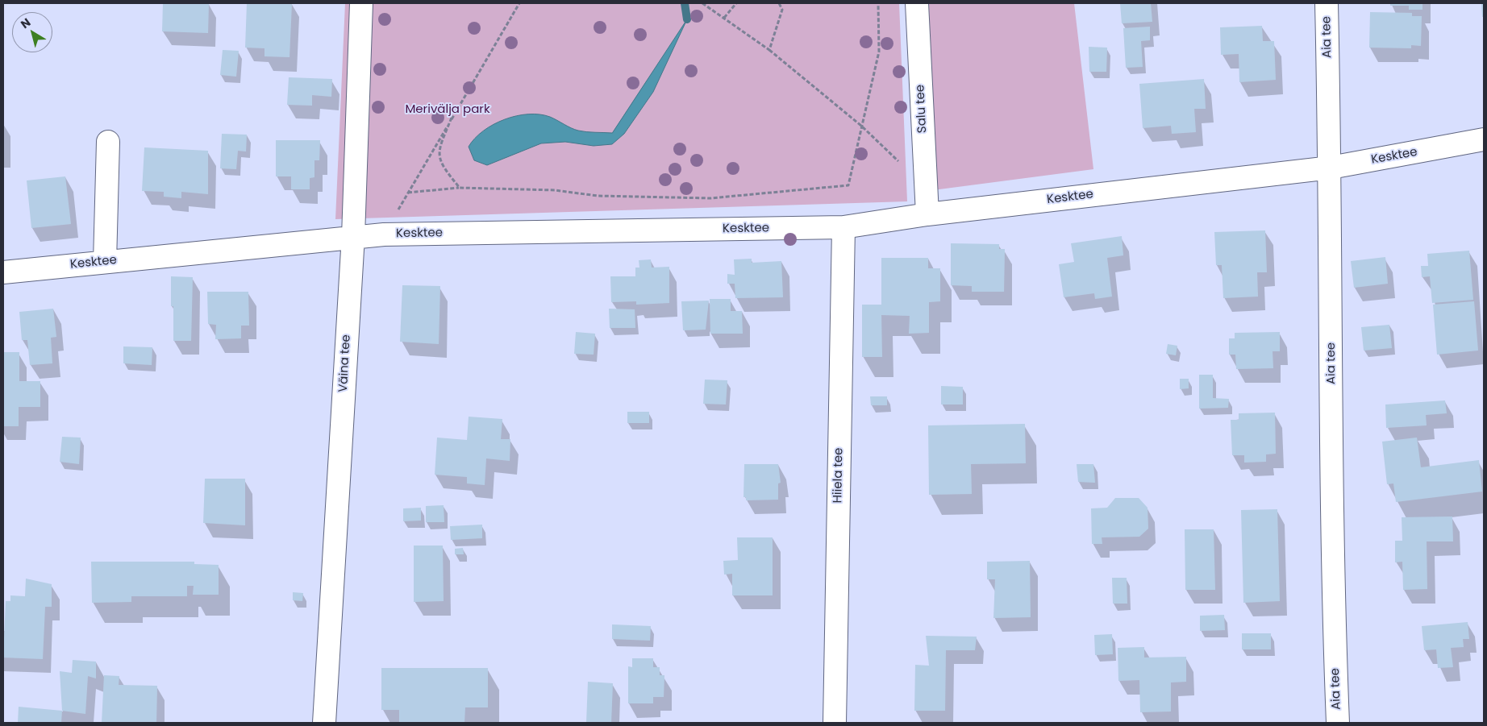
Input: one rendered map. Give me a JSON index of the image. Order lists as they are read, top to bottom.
{
  "streets": {
    "street": [
      "Aia tee",
      "Salu tee",
      "Kesktee",
      "Väina tee",
      "Hiiela tee"
    ]
  },
  "crossings": [
    ["Aia tee", "Kesktee"],
    ["Salu tee", "Kesktee"],
    ["Kesktee", "Väina tee"],
    ["Kesktee", "Hiiela tee"]
  ],
  "parks": ["Merivälja park"],
  "north": "top left"
}
